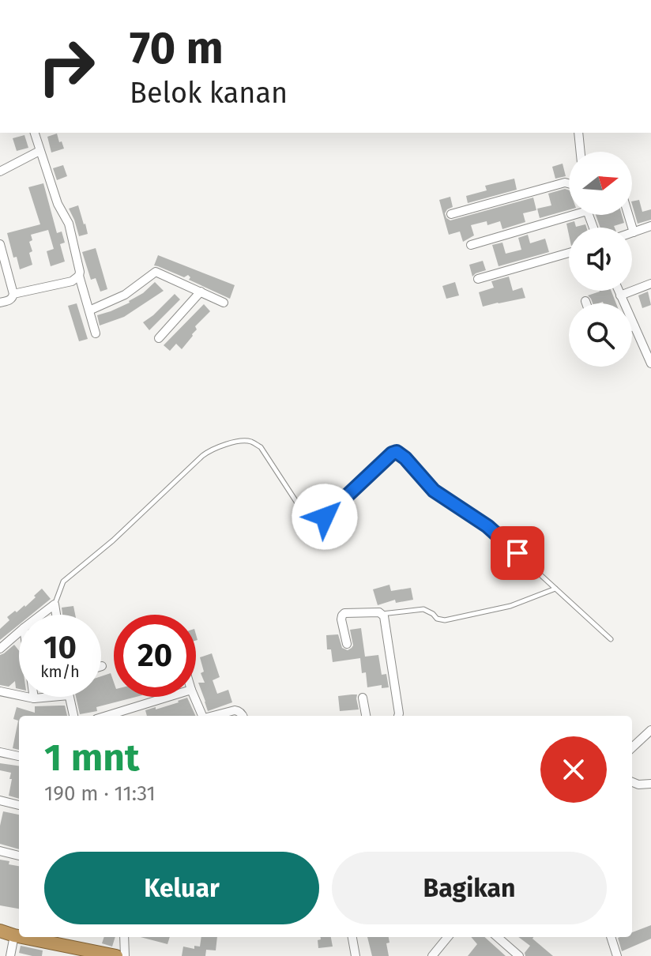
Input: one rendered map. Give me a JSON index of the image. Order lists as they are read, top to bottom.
{
  "north": "right",
  "page": {
    "turn": ["70 m", "Belok kanan"],
    "speed": "10 km/h",
    "limit": "20",
    "heading": ["1 mnt", "190 m · 11:31"],
    "buttons": ["Keluar", "Bagikan"]
  }
}
